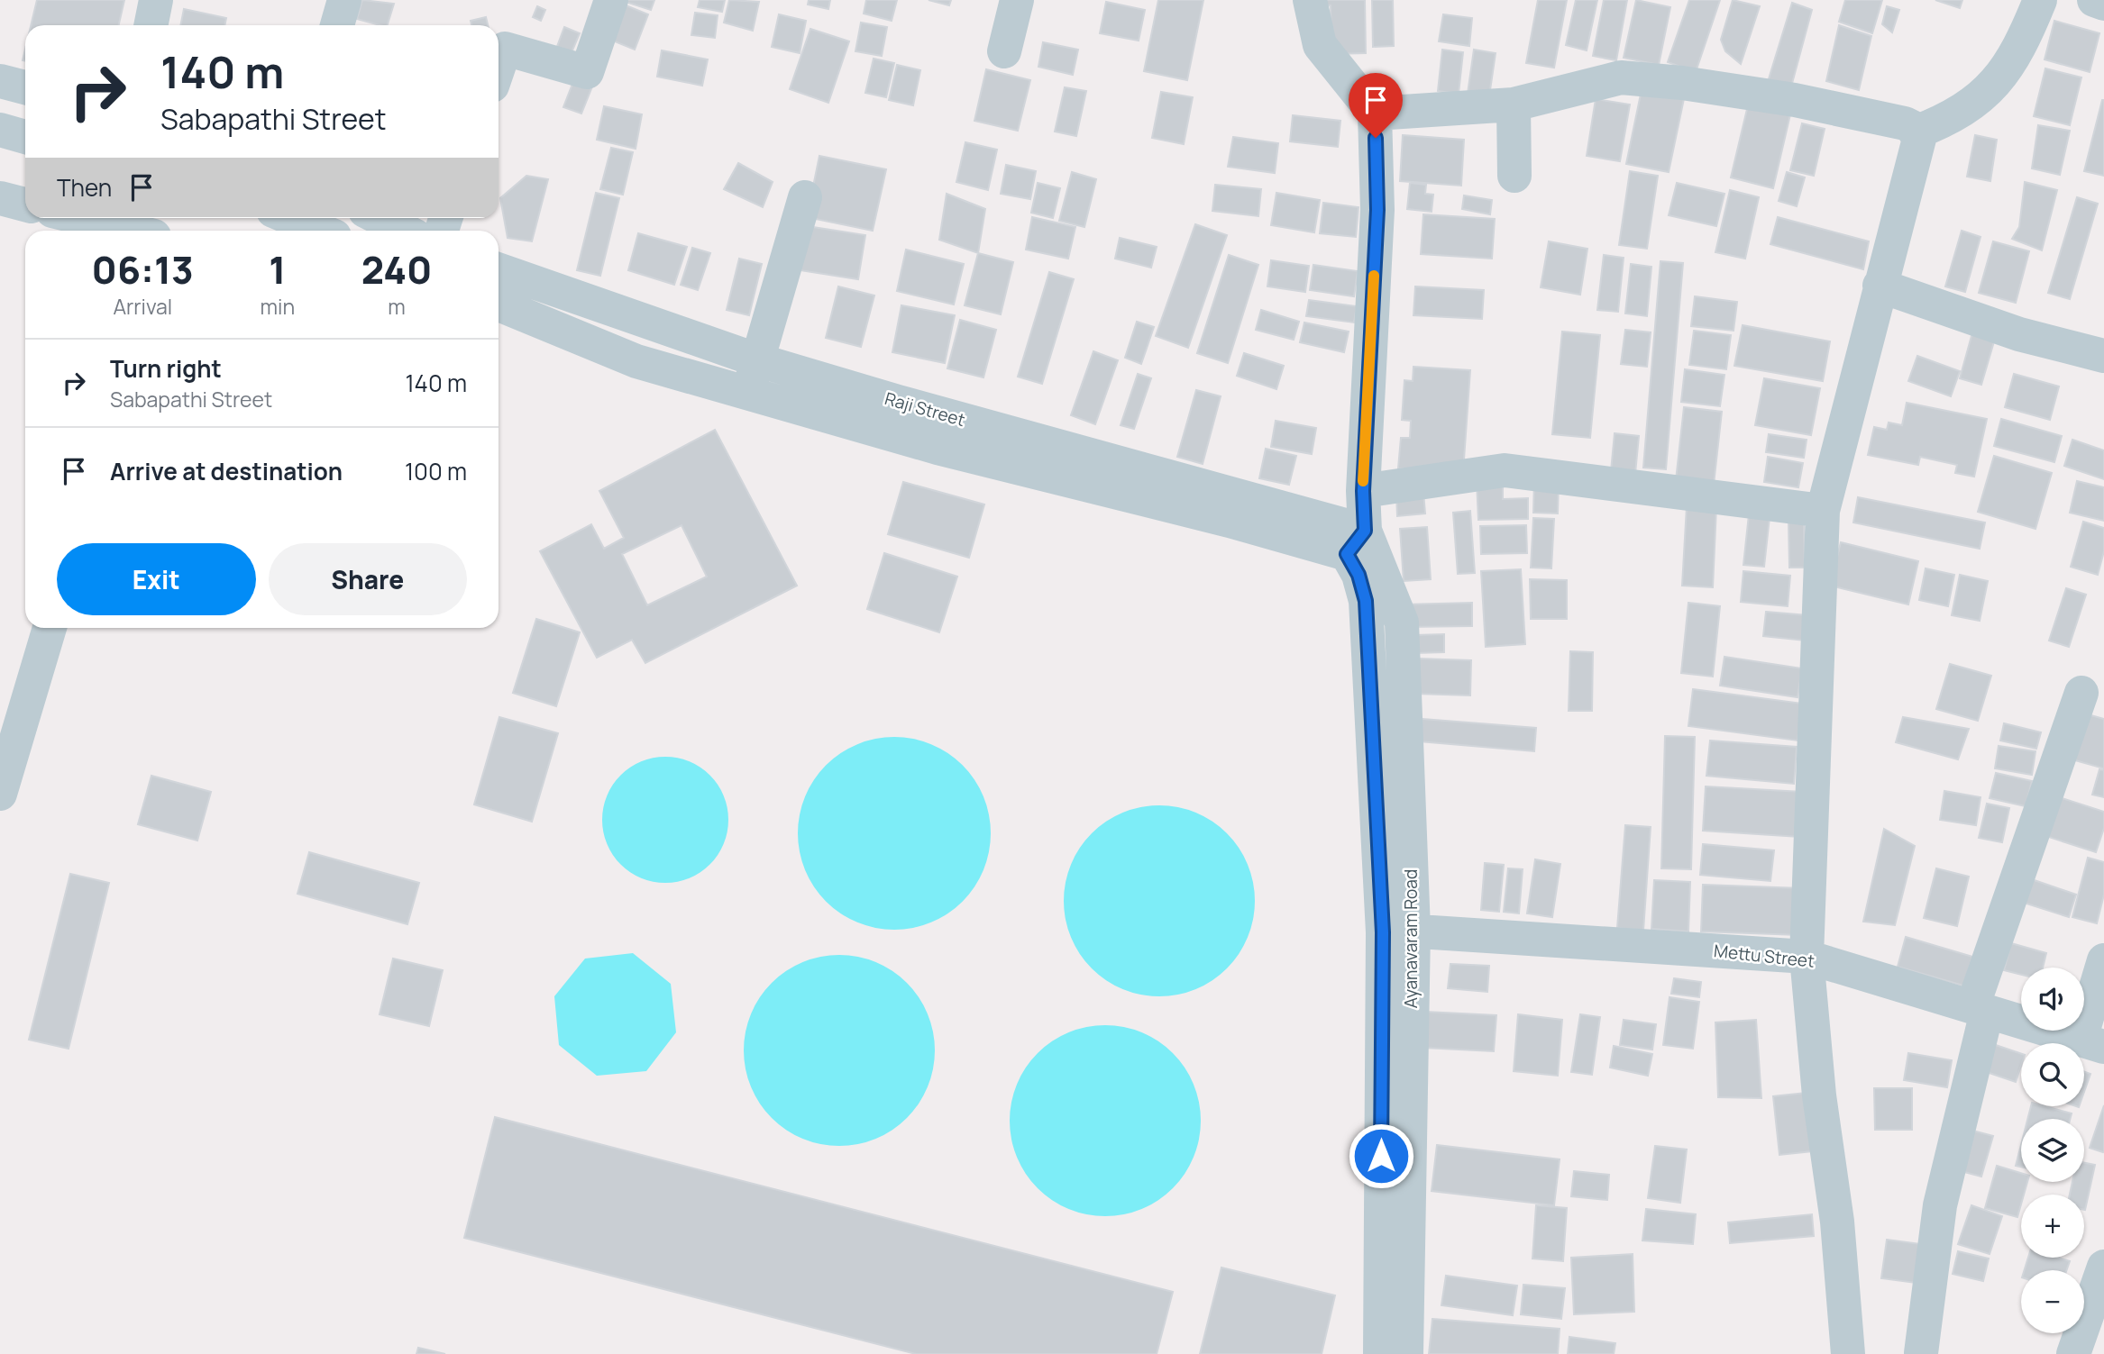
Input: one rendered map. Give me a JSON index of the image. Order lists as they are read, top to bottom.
{
  "streets": {
    "street": ["Raji Street", "Ayanavaram Road", "Mettu Street"]
  },
  "crossings": [
    ["Raji Street", "Ayanavaram Road"],
    ["Ayanavaram Road", "Mettu Street"]
  ],
  "page": {
    "turn": ["140 m", "Sabapathi Street"],
    "then": "Then",
    "eta": [
      "06:13",
      "Arrival",
      "1",
      "min",
      "240",
      "m"
    ],
    "list": [
      {
        "name": "Turn right",
        "note": "Sabapathi Street",
        "value": "140 m"
      },
      {
        "name": "Arrive at destination",
        "value": "100 m"
      }
    ],
    "buttons": ["Exit", "Share"],
    "map_buttons": ["+", "−"]
  }
}
